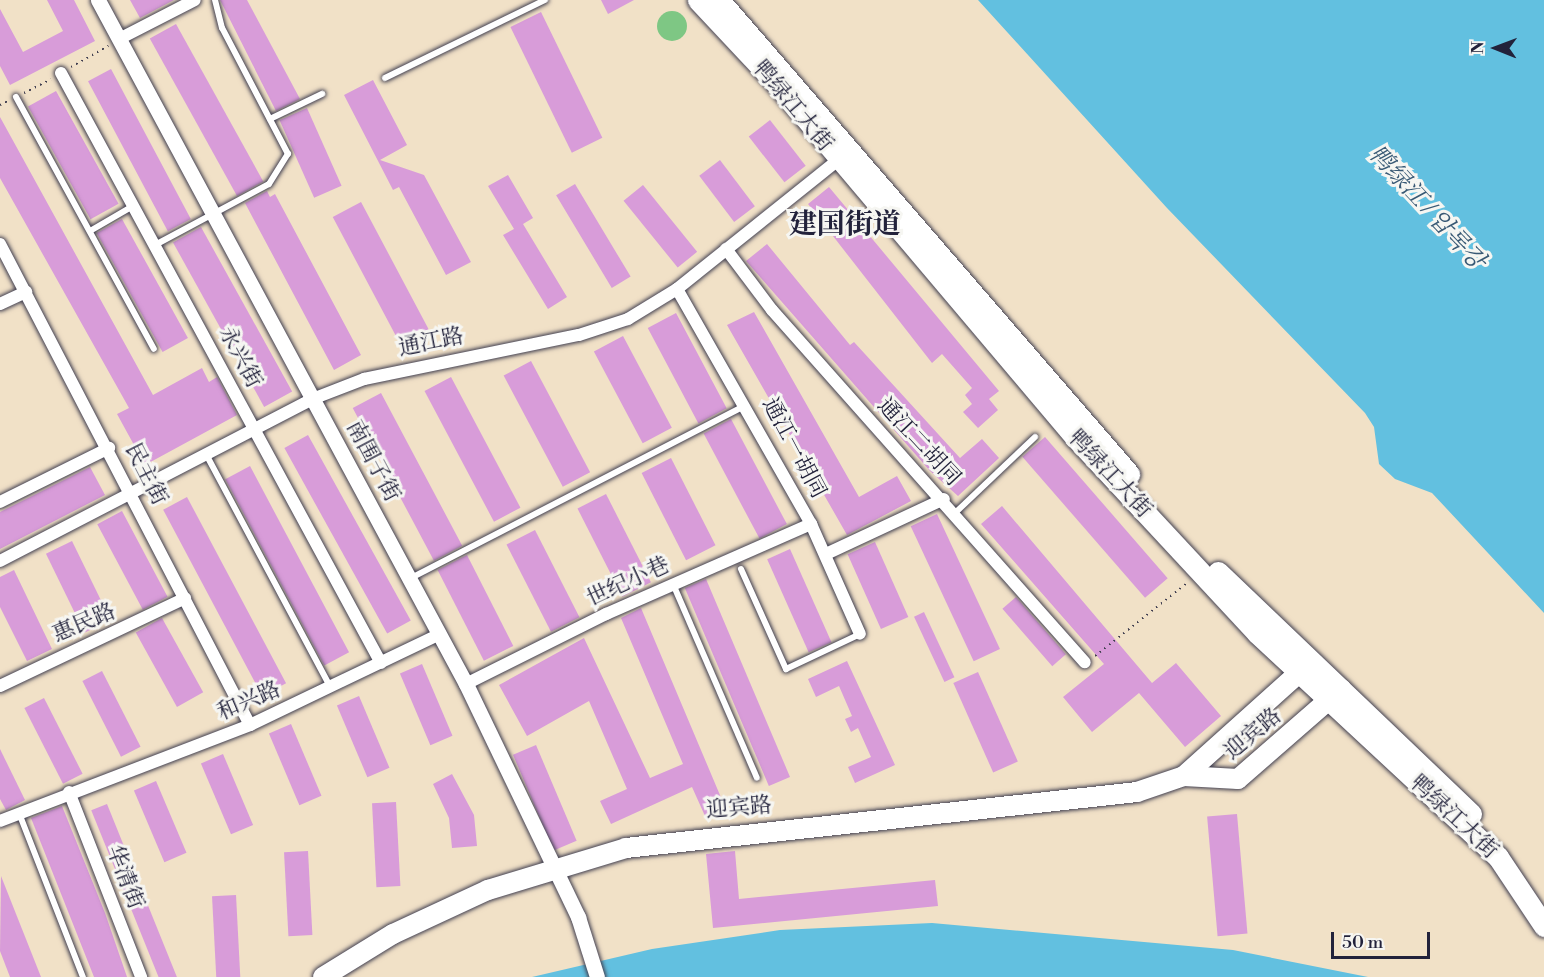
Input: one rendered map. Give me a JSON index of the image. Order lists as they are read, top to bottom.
{
  "streets": {
    "highway": ["鸭绿江大街"],
    "main road": ["迎宾路"],
    "street": [
      "通江路",
      "永兴街",
      "通江二胡同",
      "通江一胡同",
      "南围子街",
      "民主街",
      "世纪小巷",
      "惠民路",
      "和兴路",
      "华清街"
    ]
  },
  "crossings": [
    ["鸭绿江大街", "通江路"],
    ["鸭绿江大街", "迎宾路"],
    ["通江路", "永兴街"],
    ["通江路", "通江二胡同"],
    ["通江路", "通江一胡同"],
    ["通江路", "南围子街"],
    ["通江路", "民主街"],
    ["永兴街", "和兴路"],
    ["通江一胡同", "世纪小巷"],
    ["南围子街", "世纪小巷"],
    ["南围子街", "和兴路"],
    ["南围子街", "迎宾路"],
    ["民主街", "惠民路"],
    ["民主街", "和兴路"],
    ["和兴路", "华清街"]
  ],
  "districts": ["建国街道"],
  "water": ["鸭绿江 / 압록강"],
  "scale_bar": "50 m",
  "north": "left"
}
